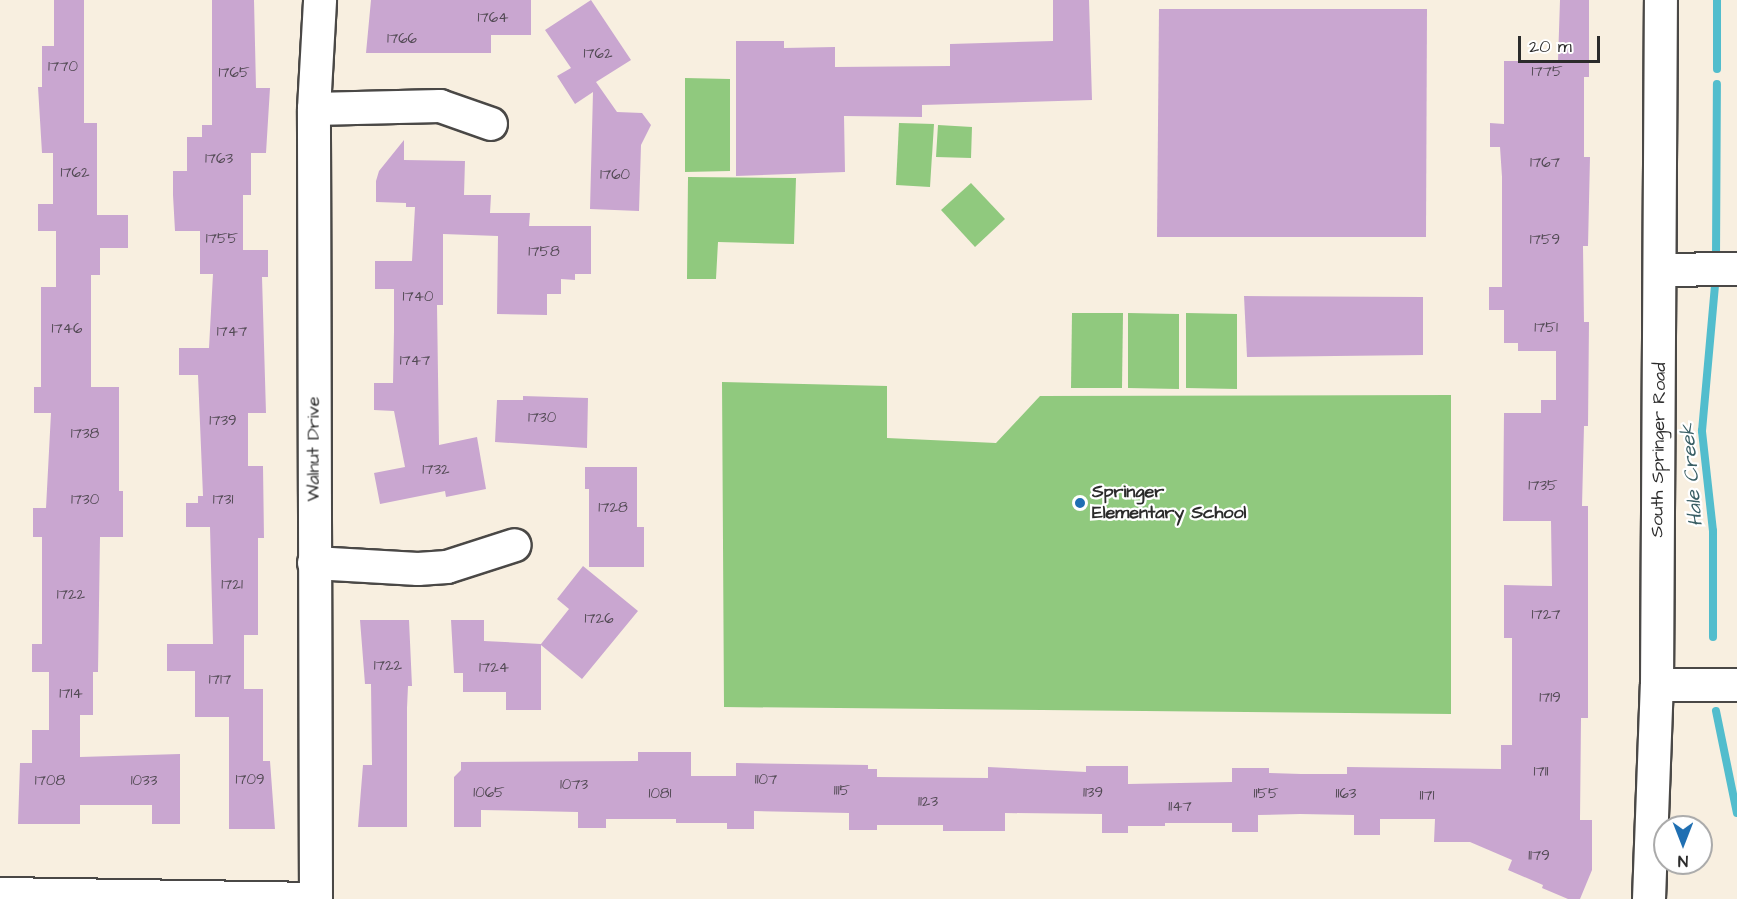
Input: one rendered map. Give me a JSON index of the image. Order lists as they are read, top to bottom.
{
  "streets": {
    "street": ["Walnut Drive", "South Springer Road"]
  },
  "water": ["Hale Creek"],
  "places": ["Springer Elementary School"],
  "house_numbers": [
    "1764",
    "1766",
    "1762",
    "1770",
    "1775",
    "1765",
    "1763",
    "1767",
    "1762",
    "1760",
    "1755",
    "1759",
    "1758",
    "1740",
    "1751",
    "1746",
    "1747",
    "1747",
    "1730",
    "1739",
    "1738",
    "1732",
    "1735",
    "1730",
    "1731",
    "1728",
    "1721",
    "1722",
    "1727",
    "1726",
    "1722",
    "1724",
    "1717",
    "1714",
    "1719",
    "1711",
    "1709",
    "1107",
    "1708",
    "1033",
    "1073",
    "1115",
    "1065",
    "1139",
    "1081",
    "1155",
    "1163",
    "1171",
    "1123",
    "1147",
    "1179"
  ],
  "scale_bar": "20 m",
  "north": "bottom"
}
